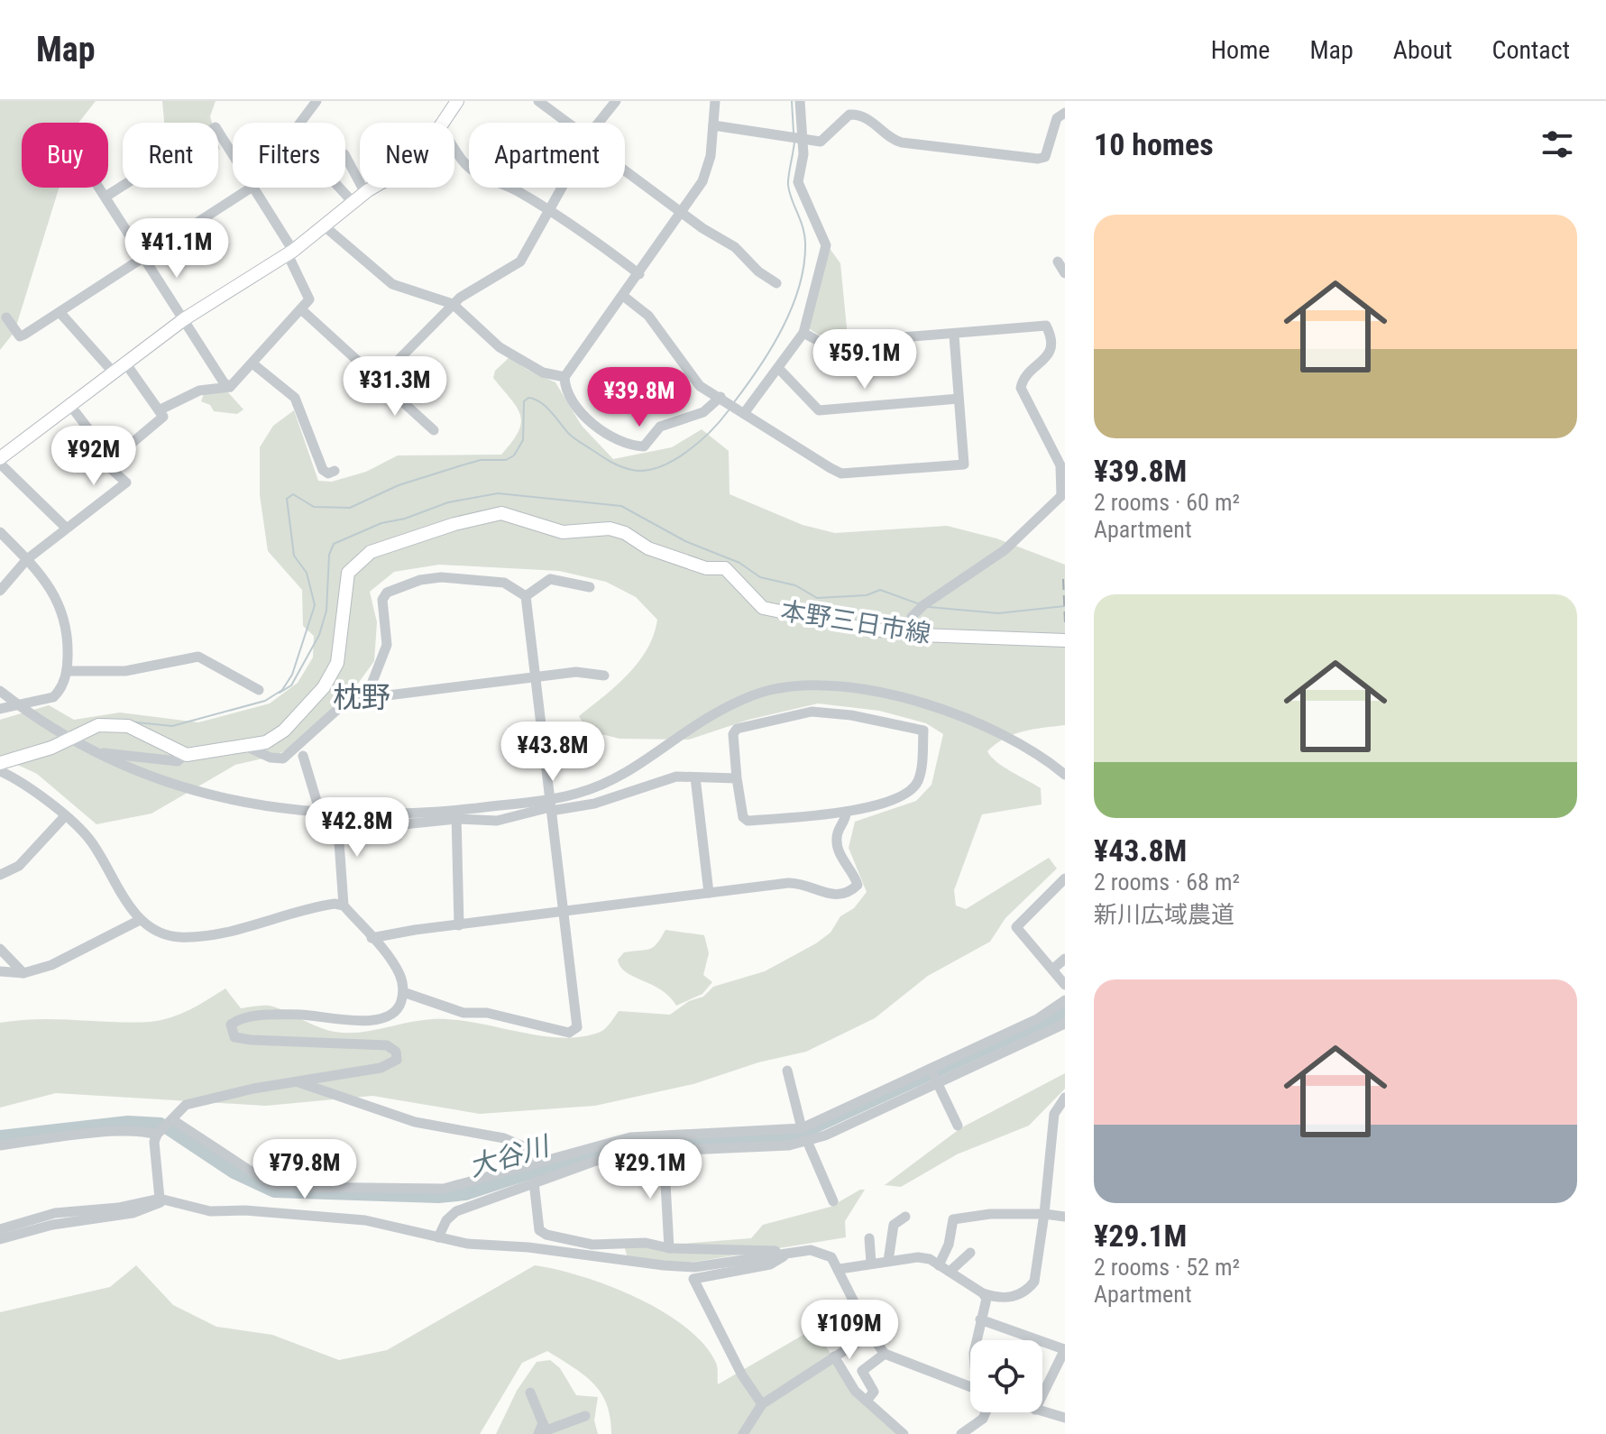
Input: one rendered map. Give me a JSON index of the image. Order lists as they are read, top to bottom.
{
  "streets": {
    "main road": ["本野三日市線"]
  },
  "districts": ["枕野"],
  "water": ["大谷川"],
  "page": {
    "header": "Map",
    "nav": [
      "Home",
      "Map",
      "About",
      "Contact"
    ],
    "heading": "10 homes",
    "chip": [
      "Buy",
      "Rent",
      "Filters",
      "New",
      "Apartment"
    ],
    "list": [
      {
        "name": "¥39.8M",
        "note": "2 rooms · 60 m² · Apartment"
      },
      {
        "name": "¥43.8M",
        "note": "2 rooms · 68 m² · 新川広域農道"
      },
      {
        "name": "¥29.1M",
        "note": "2 rooms · 52 m² · Apartment"
      }
    ],
    "price": [
      "¥41.1M",
      "¥59.1M",
      "¥31.3M",
      "¥39.8M",
      "¥92M",
      "¥43.8M",
      "¥42.8M",
      "¥79.8M",
      "¥29.1M",
      "¥109M"
    ]
  }
}
